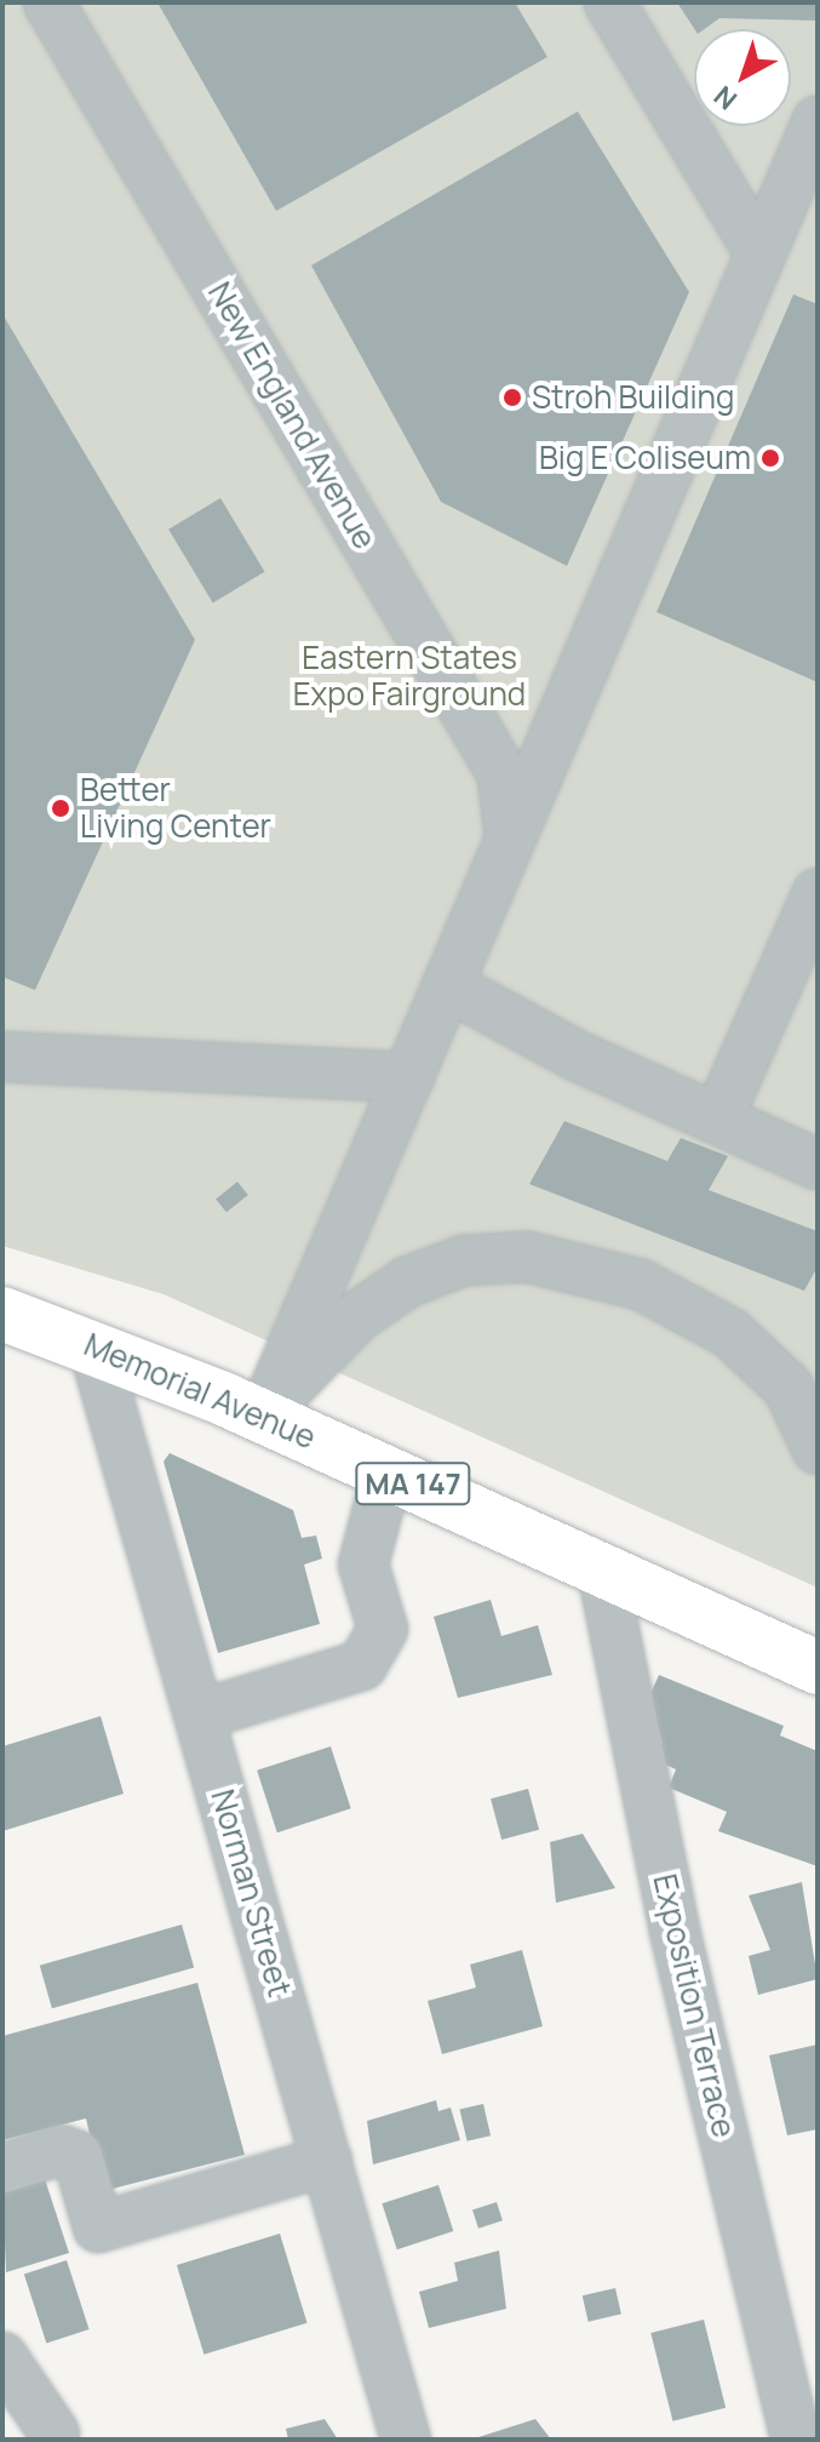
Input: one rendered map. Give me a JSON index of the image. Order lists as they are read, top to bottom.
{
  "streets": {
    "main road": ["Memorial Avenue", "MA 147"],
    "street": ["New England Avenue", "Norman Street", "Exposition Terrace"]
  },
  "crossings": [
    ["Memorial Avenue", "Norman Street"],
    ["Memorial Avenue", "Exposition Terrace"]
  ],
  "parks": ["Eastern States Expo Fairground"],
  "places": ["Stroh Building", "Big E Coliseum", "Better Living Center"],
  "north": "bottom left"
}
